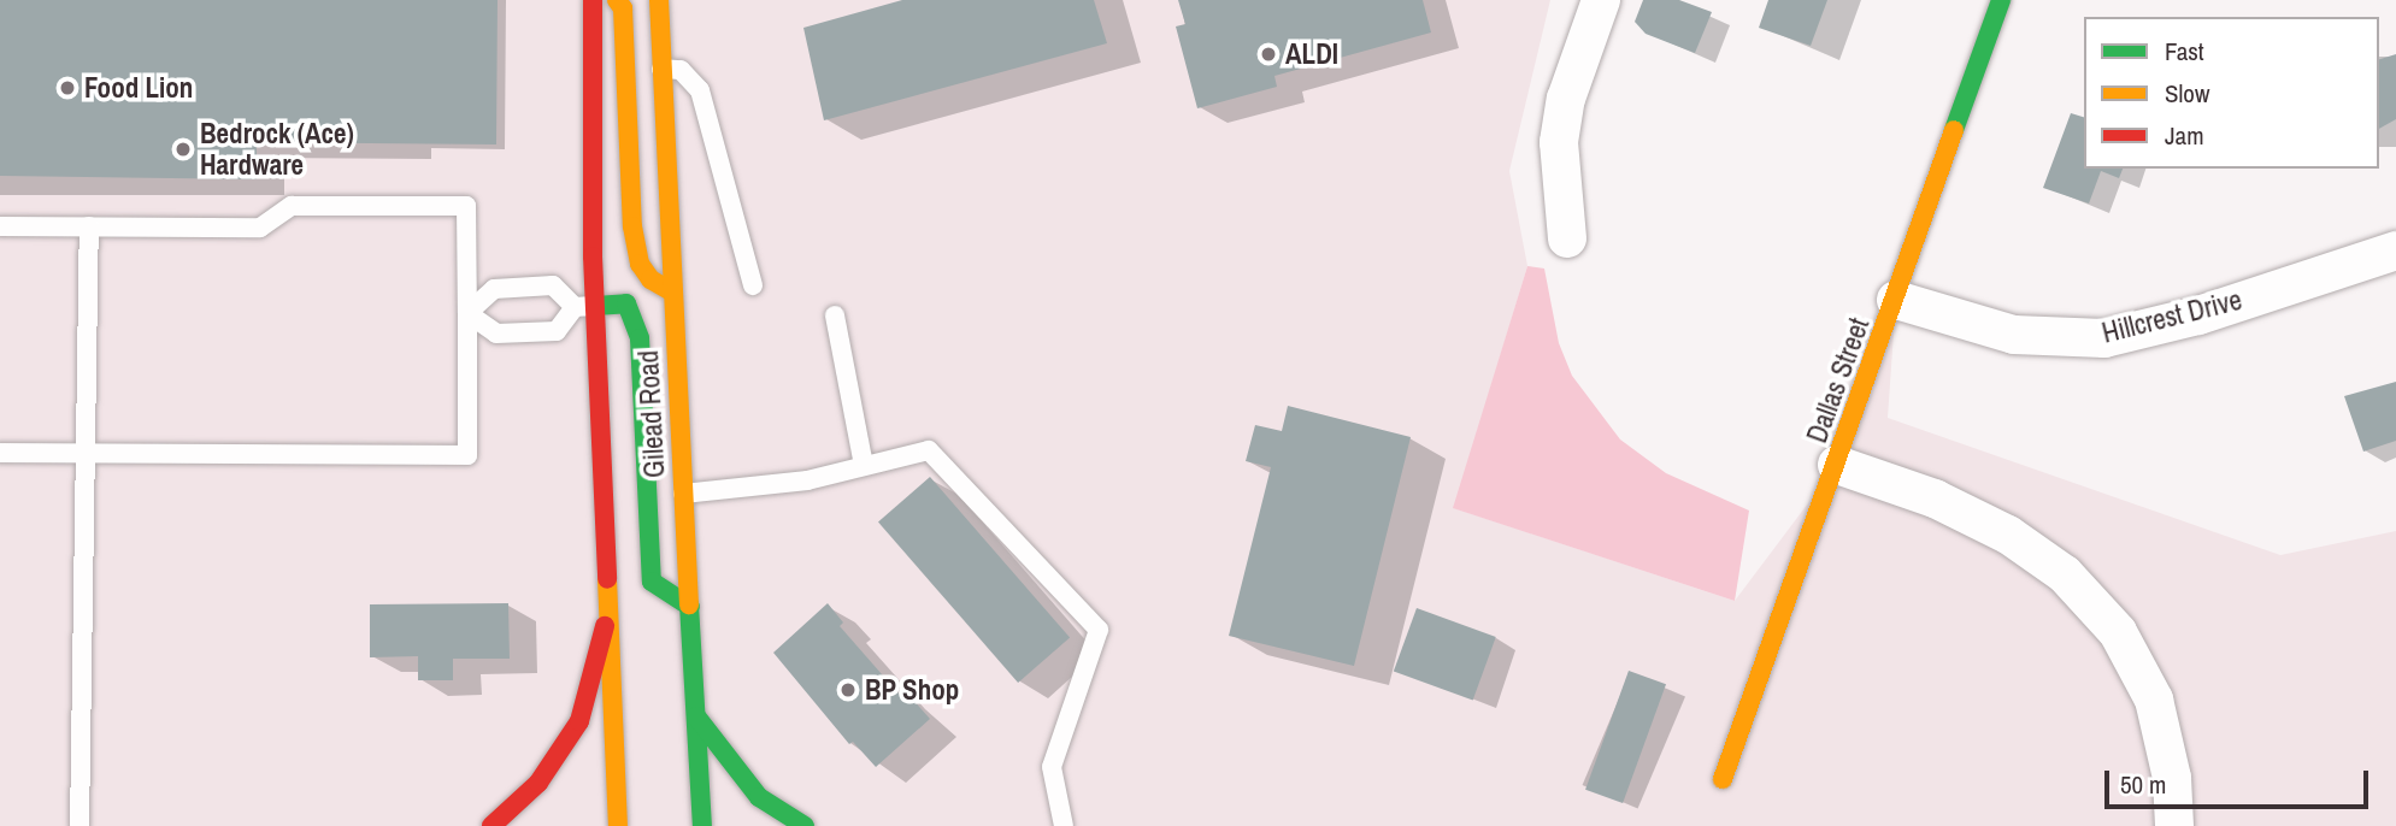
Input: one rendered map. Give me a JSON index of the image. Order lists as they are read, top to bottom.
{
  "streets": {
    "main road": ["Dallas Street", "Gilead Road"],
    "street": ["Hillcrest Drive"]
  },
  "crossings": [
    ["Hillcrest Drive", "Dallas Street"]
  ],
  "places": [
    "ALDI",
    "Food Lion",
    "Bedrock (Ace) Hardware",
    "BP Shop"
  ],
  "legend": ["Fast", "Slow", "Jam"],
  "scale_bar": "50 m"
}
